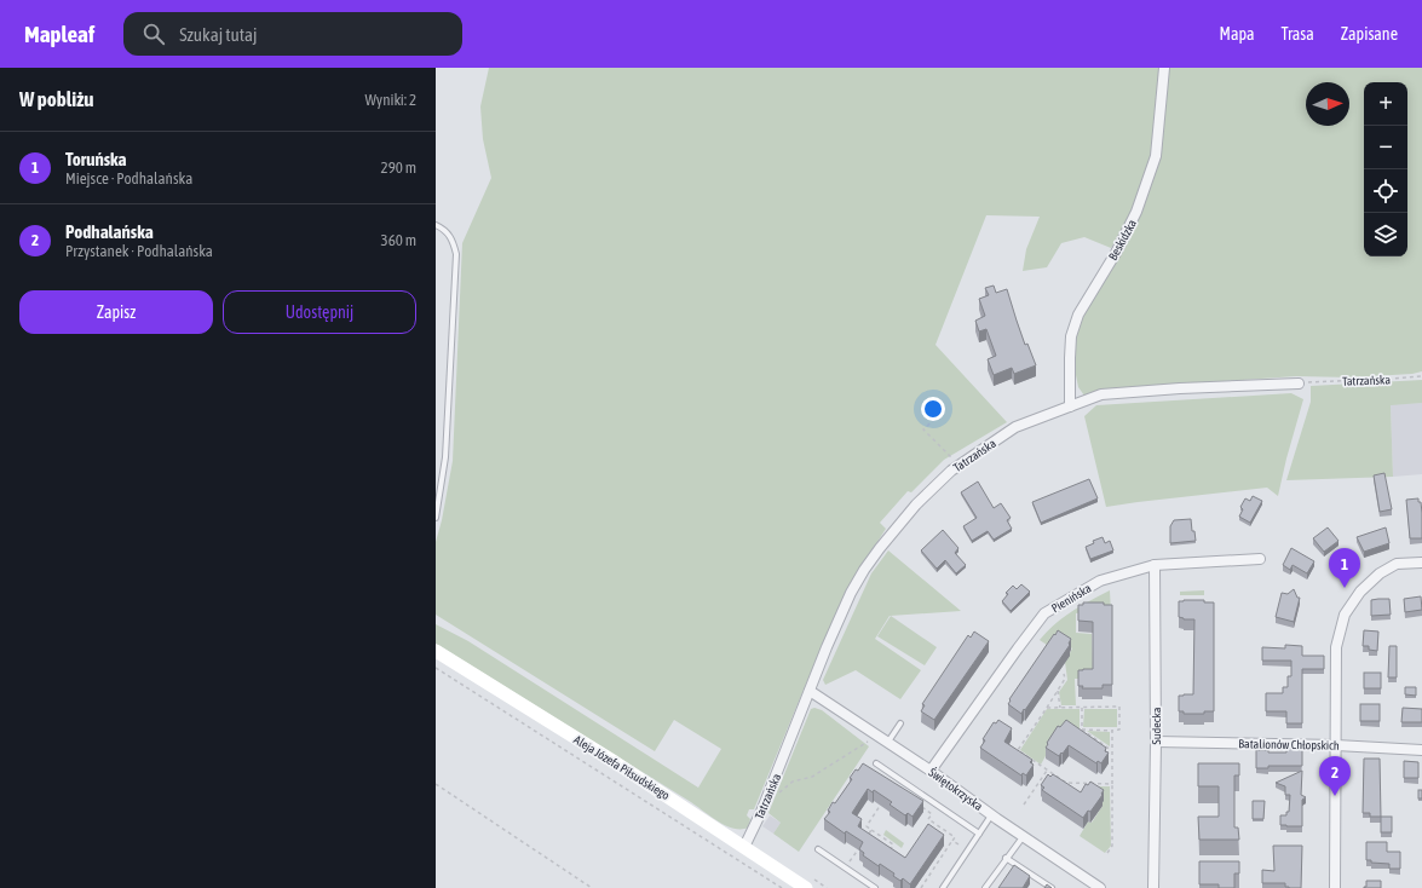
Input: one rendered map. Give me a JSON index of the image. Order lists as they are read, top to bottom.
{
  "streets": {
    "main road": ["Aleja Józefa Piłsudskiego"],
    "street": [
      "Beskidzka",
      "Tatrzańska",
      "Pienińska",
      "Sudecka",
      "Batalionów Chłopskich",
      "Świętokrzyska"
    ]
  },
  "crossings": [
    ["Beskidzka", "Tatrzańska"],
    ["Tatrzańska", "Aleja Józefa Piłsudskiego"],
    ["Tatrzańska", "Świętokrzyska"],
    ["Pienińska", "Sudecka"],
    ["Pienińska", "Świętokrzyska"],
    ["Sudecka", "Batalionów Chłopskich"]
  ],
  "north": "right",
  "page": {
    "header": "Mapleaf",
    "search": "Szukaj tutaj",
    "nav": ["Mapa", "Trasa", "Zapisane"],
    "heading": ["W pobliżu", "Wyniki: 2"],
    "map_buttons": ["+", "−"],
    "list": [
      {
        "mark": "1",
        "name": "Toruńska",
        "note": "Miejsce · Podhalańska",
        "value": "290 m"
      },
      {
        "mark": "2",
        "name": "Podhalańska",
        "note": "Przystanek · Podhalańska",
        "value": "360 m"
      }
    ],
    "buttons": ["Zapisz", "Udostępnij"],
    "pins": ["1", "2"]
  }
}
